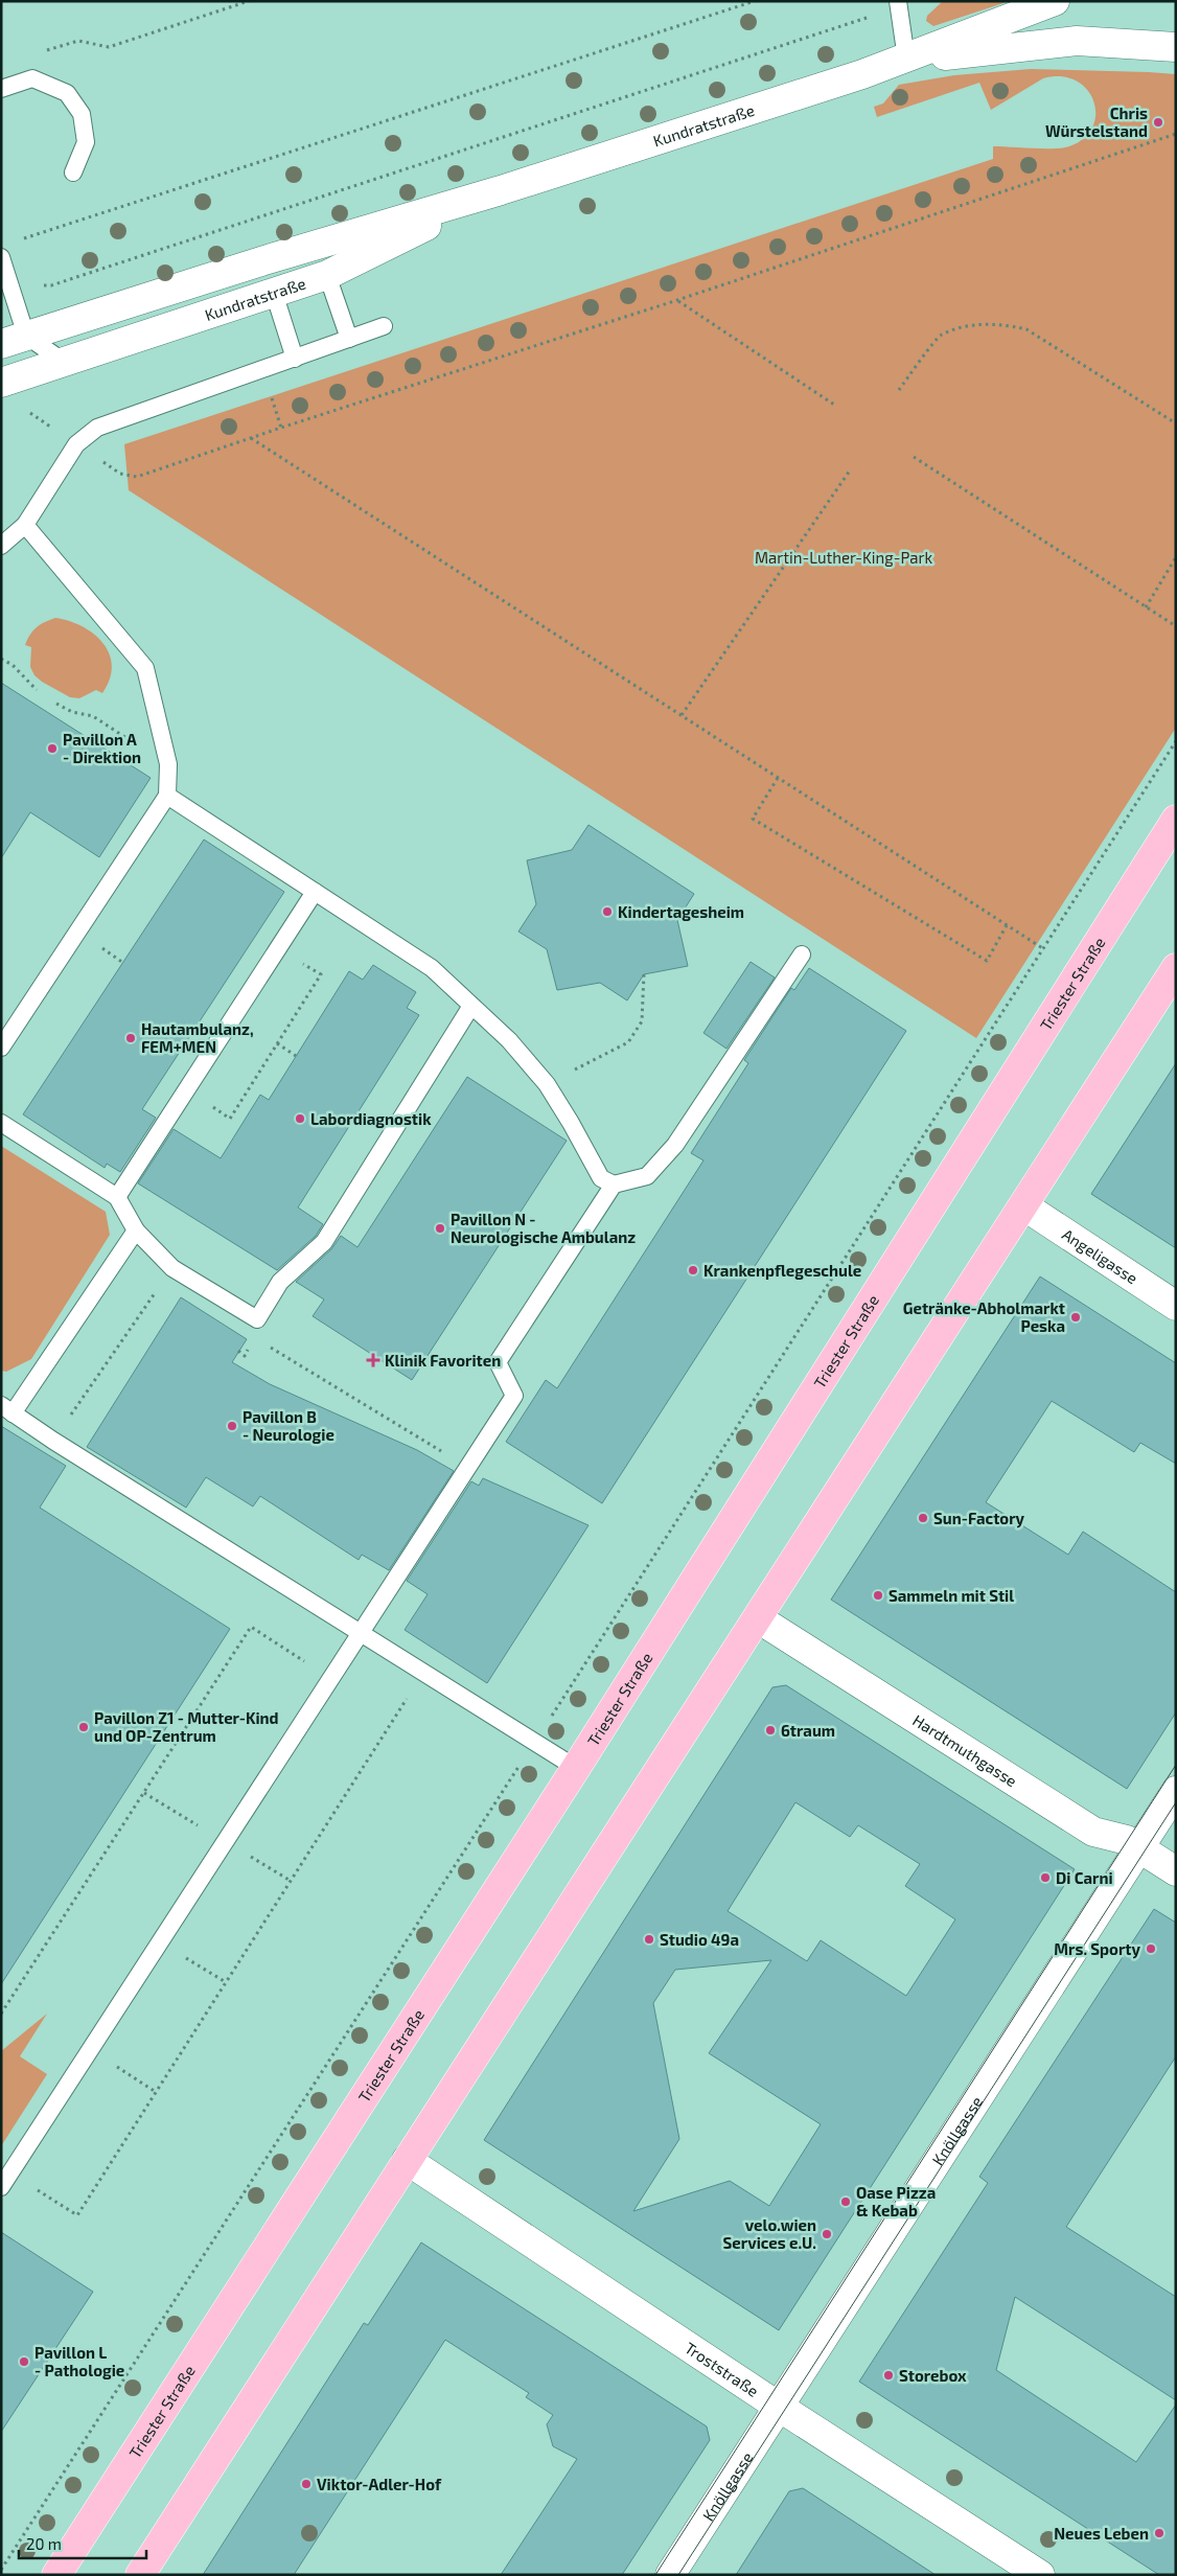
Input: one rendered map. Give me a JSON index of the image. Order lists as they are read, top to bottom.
{
  "streets": {
    "main road": ["Triester Straße"],
    "street": [
      "Kundratstraße",
      "Angeligasse",
      "Hardtmuthgasse",
      "Knöllgasse",
      "Troststraße"
    ]
  },
  "crossings": [
    ["Hardtmuthgasse", "Knöllgasse"],
    ["Knöllgasse", "Troststraße"]
  ],
  "parks": ["Martin-Luther-King-Park"],
  "places": {
    "other": [
      "Chris Würstelstand",
      "Pavillon A - Direktion",
      "Kindertagesheim",
      "Hautambulanz, FEM+MEN",
      "Labordiagnostik",
      "Pavillon N - Neurologische Ambulanz",
      "Krankenpflegeschule",
      "Getränke-Abholmarkt Peska",
      "Pavillon B - Neurologie",
      "Sun-Factory",
      "Sammeln mit Stil",
      "Pavillon Z1 - Mutter-Kind und OP-Zentrum",
      "6traum",
      "Di Carni",
      "Studio 49a",
      "Mrs. Sporty",
      "Oase Pizza & Kebab",
      "velo.wien Services e.U.",
      "Pavillon L - Pathologie",
      "Storebox",
      "Viktor-Adler-Hof",
      "Neues Leben"
    ],
    "health": ["Klinik Favoriten"]
  },
  "scale_bar": "20 m"
}
